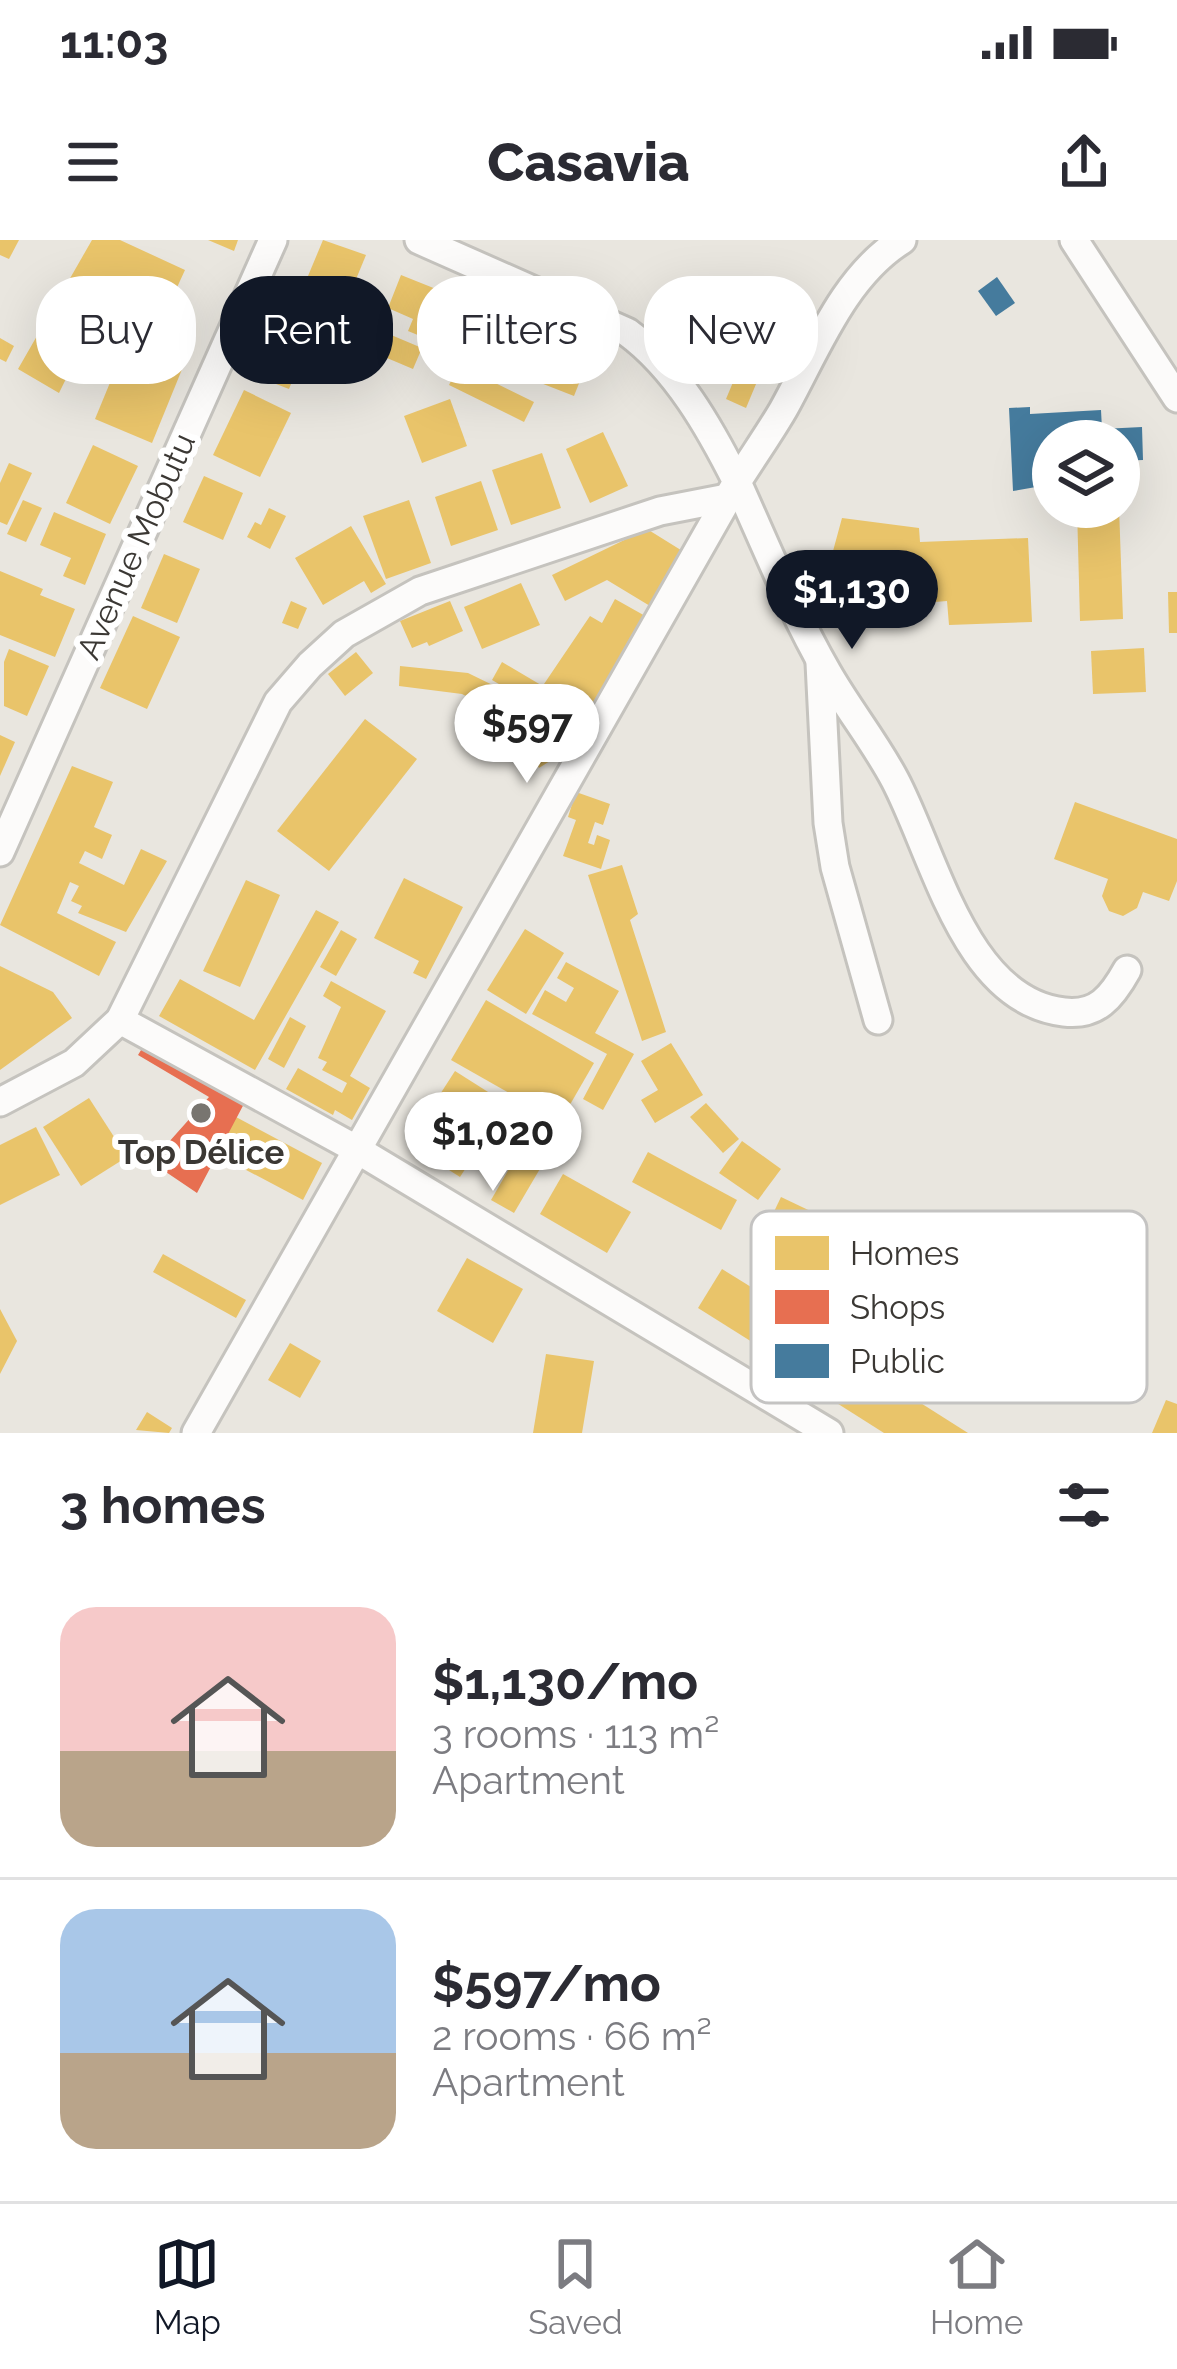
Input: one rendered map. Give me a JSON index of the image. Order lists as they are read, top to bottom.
{
  "streets": {
    "street": ["Avenue Mobutu"]
  },
  "places": ["Top Délice"],
  "legend": ["Homes", "Shops", "Public"],
  "page": {
    "status": "11:03",
    "header": "Casavia",
    "chip": [
      "Buy",
      "Rent",
      "Filters",
      "New"
    ],
    "price": ["$1,130", "$597", "$1,020"],
    "heading": "3 homes",
    "list": [
      {
        "name": "$1,130/mo",
        "note": "3 rooms · 113 m² · Apartment"
      },
      {
        "name": "$597/mo",
        "note": "2 rooms · 66 m² · Apartment"
      }
    ],
    "tabs": ["Map", "Saved", "Home"]
  }
}
